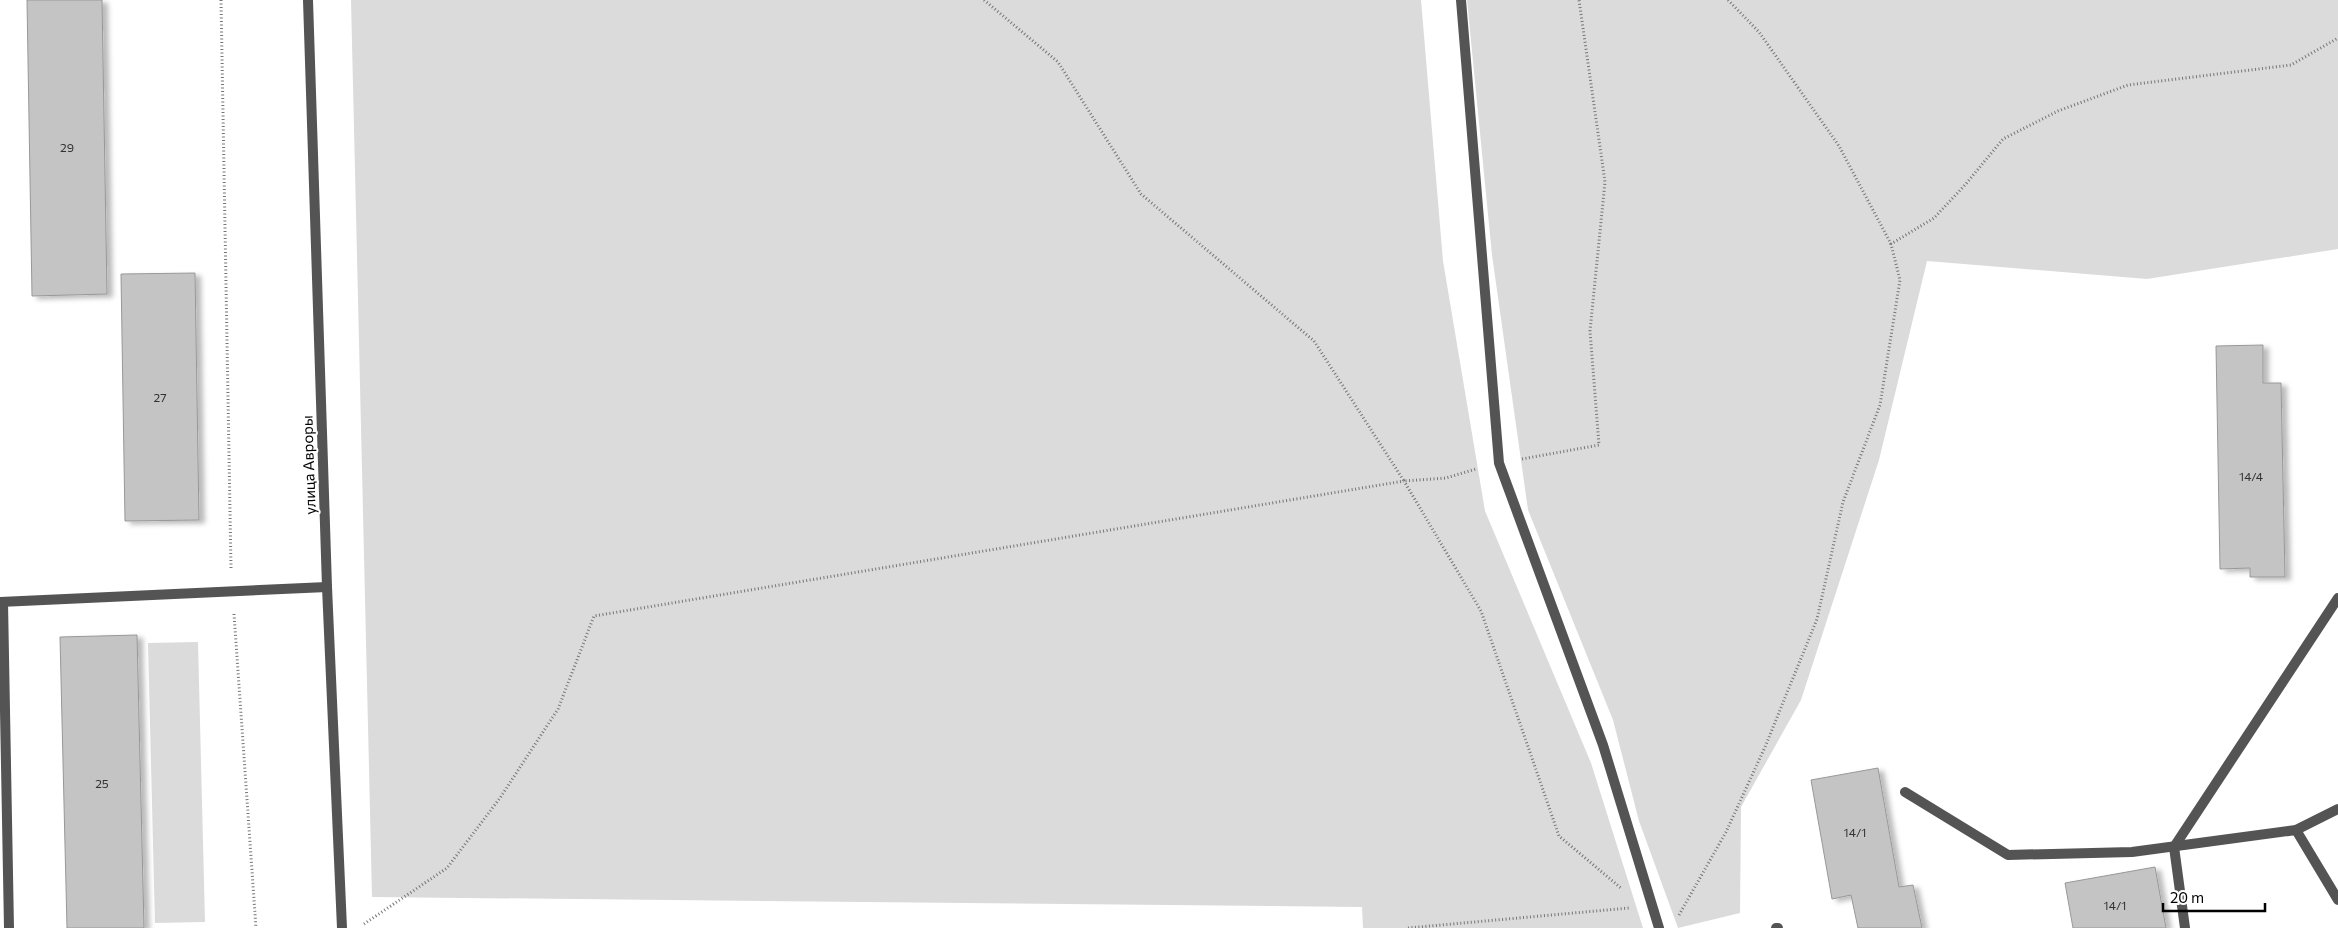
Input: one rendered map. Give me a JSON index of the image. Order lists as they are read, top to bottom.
{
  "streets": {
    "street": ["улица Авроры"]
  },
  "house_numbers": [
    "29",
    "27",
    "14/4",
    "25",
    "14/1",
    "14/1"
  ],
  "scale_bar": "20 m"
}
